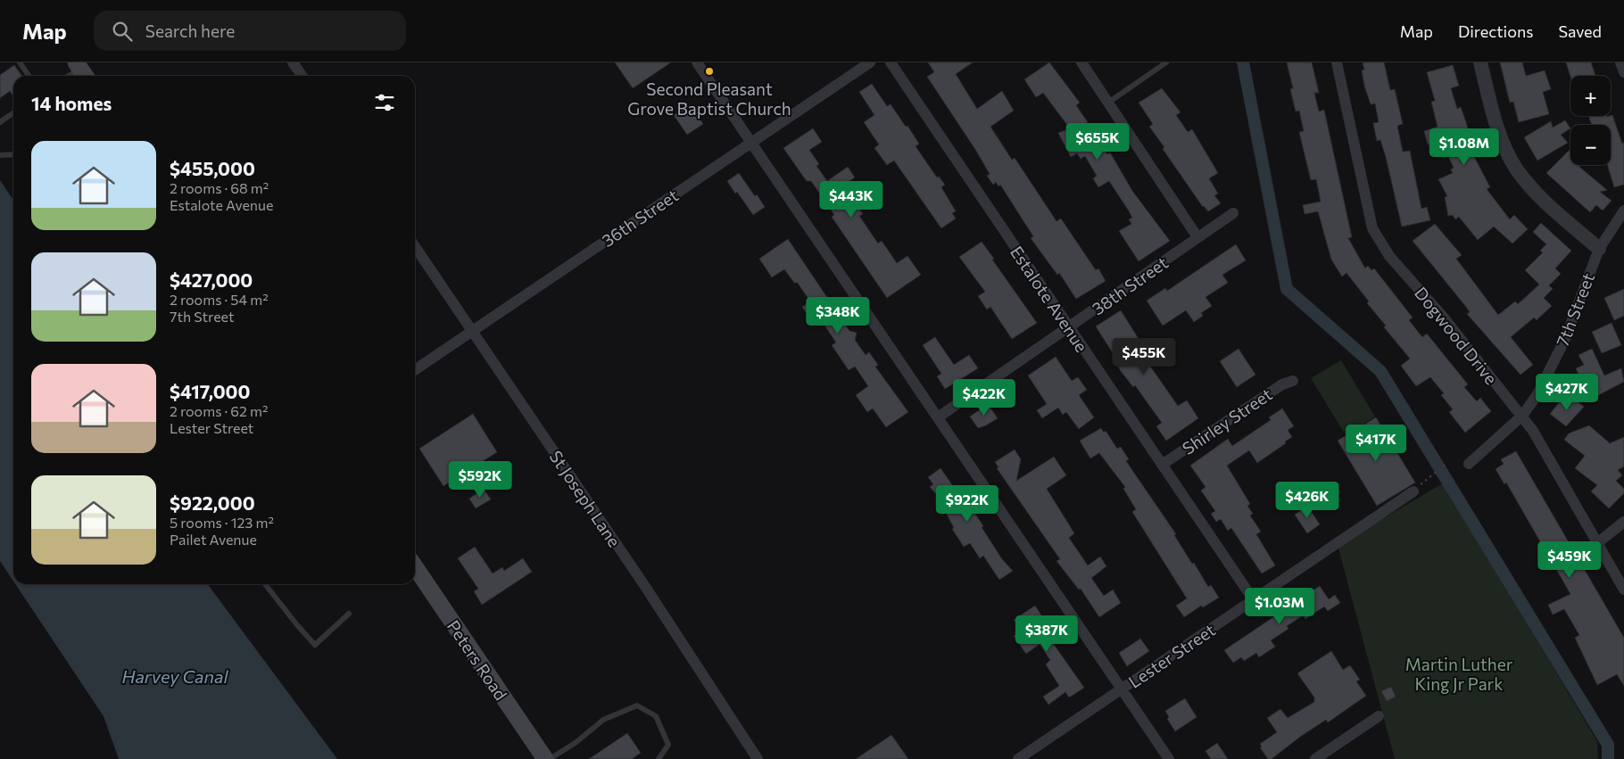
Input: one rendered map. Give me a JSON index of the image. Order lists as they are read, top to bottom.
{
  "streets": {
    "main road": ["Peters Road"],
    "street": [
      "36th Street",
      "38th Street",
      "Estalote Avenue",
      "7th Street",
      "Dogwood Drive",
      "Shirley Street",
      "St Joseph Lane",
      "Lester Street"
    ]
  },
  "crossings": [
    ["36th Street", "St Joseph Lane"],
    ["38th Street", "Estalote Avenue"],
    ["Estalote Avenue", "Shirley Street"],
    ["Estalote Avenue", "Lester Street"],
    ["7th Street", "Dogwood Drive"]
  ],
  "water": ["Harvey Canal"],
  "parks": ["Martin Luther King Jr Park"],
  "places": ["Second Pleasant Grove Baptist Church"],
  "page": {
    "header": "Map",
    "search": "Search here",
    "nav": ["Map", "Directions", "Saved"],
    "map_buttons": ["+", "−"],
    "heading": "14 homes",
    "price": [
      "$655K",
      "$1.08M",
      "$443K",
      "$348K",
      "$455K",
      "$427K",
      "$422K",
      "$417K",
      "$592K",
      "$426K",
      "$922K",
      "$459K",
      "$1.03M",
      "$387K"
    ],
    "list": [
      {
        "name": "$455,000",
        "note": "2 rooms · 68 m² · Estalote Avenue"
      },
      {
        "name": "$427,000",
        "note": "2 rooms · 54 m² · 7th Street"
      },
      {
        "name": "$417,000",
        "note": "2 rooms · 62 m² · Lester Street"
      },
      {
        "name": "$922,000",
        "note": "5 rooms · 123 m² · Pailet Avenue"
      }
    ]
  }
}
